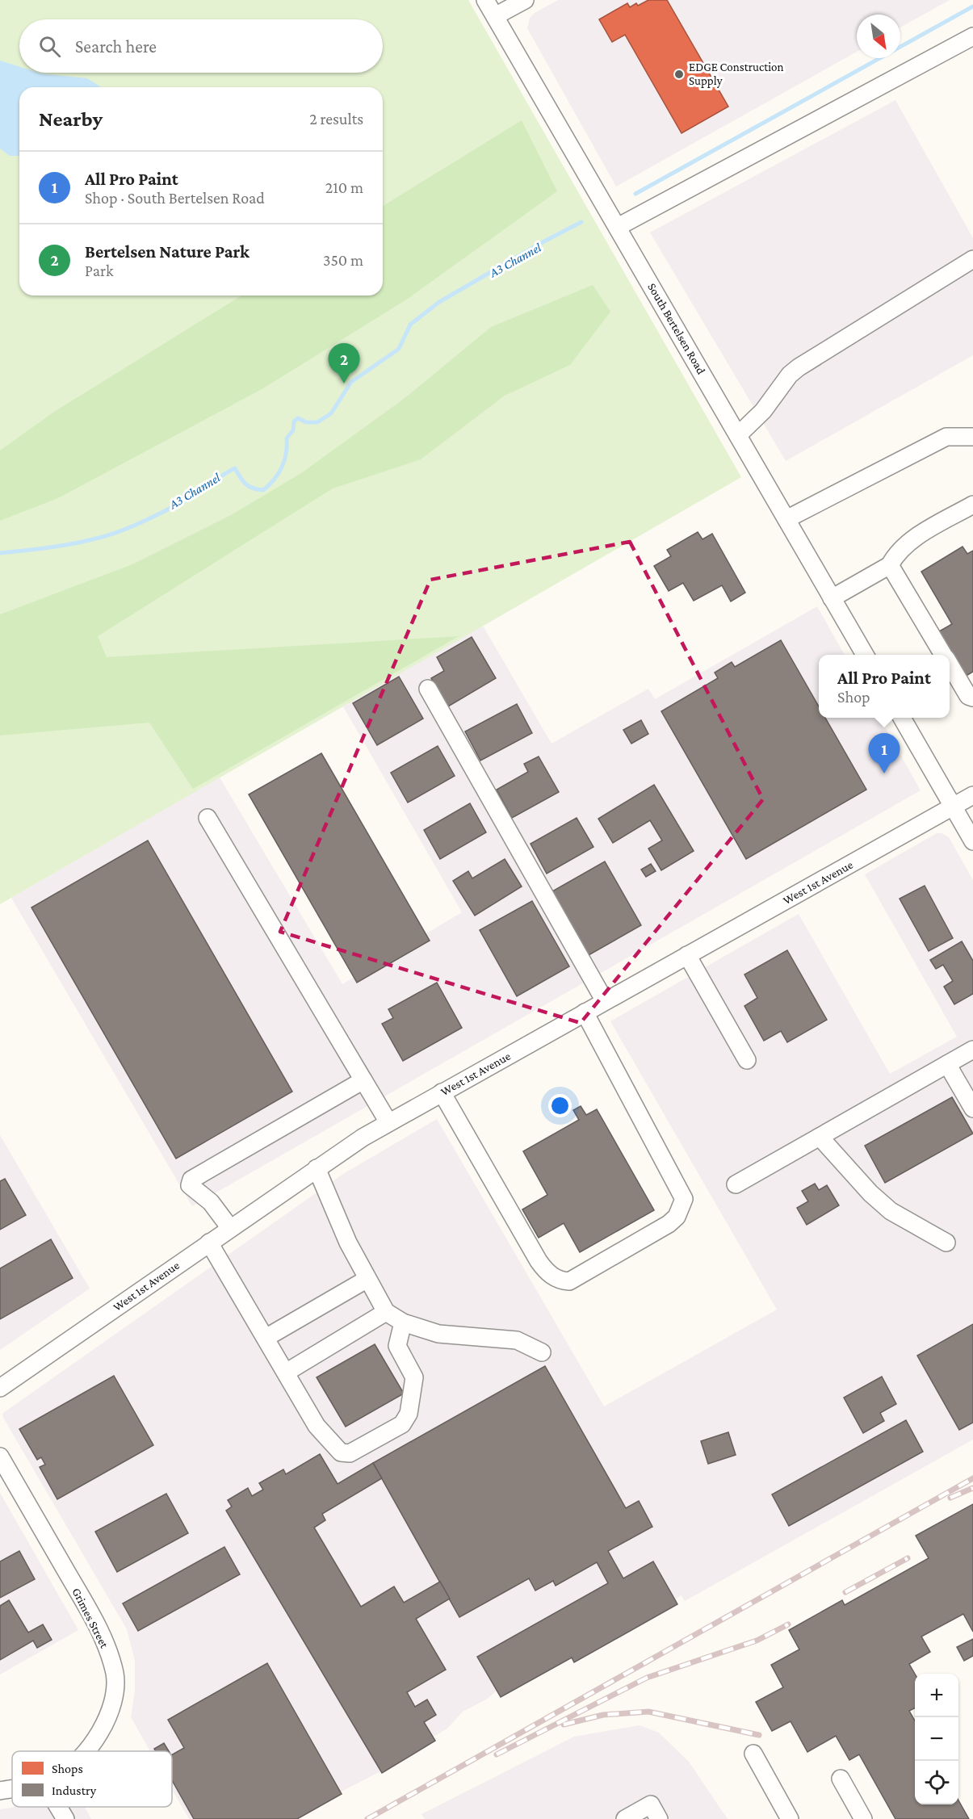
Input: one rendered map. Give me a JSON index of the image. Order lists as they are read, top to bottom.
{
  "streets": {
    "street": ["South Bertelsen Road", "West 1st Avenue", "Grimes Street"]
  },
  "water": ["A3 Channel"],
  "places": ["EDGE Construction Supply"],
  "legend": ["Shops", "Industry"],
  "north": "bottom right",
  "page": {
    "search": "Search here",
    "heading": ["Nearby", "2 results"],
    "list": [
      {
        "mark": "1",
        "name": "All Pro Paint",
        "note": "Shop · South Bertelsen Road",
        "value": "210 m"
      },
      {
        "mark": "2",
        "name": "Bertelsen Nature Park",
        "note": "Park",
        "value": "350 m"
      }
    ],
    "pins": ["2", "1"],
    "popup": ["All Pro Paint", "Shop"],
    "map_buttons": ["+", "−"]
  }
}
